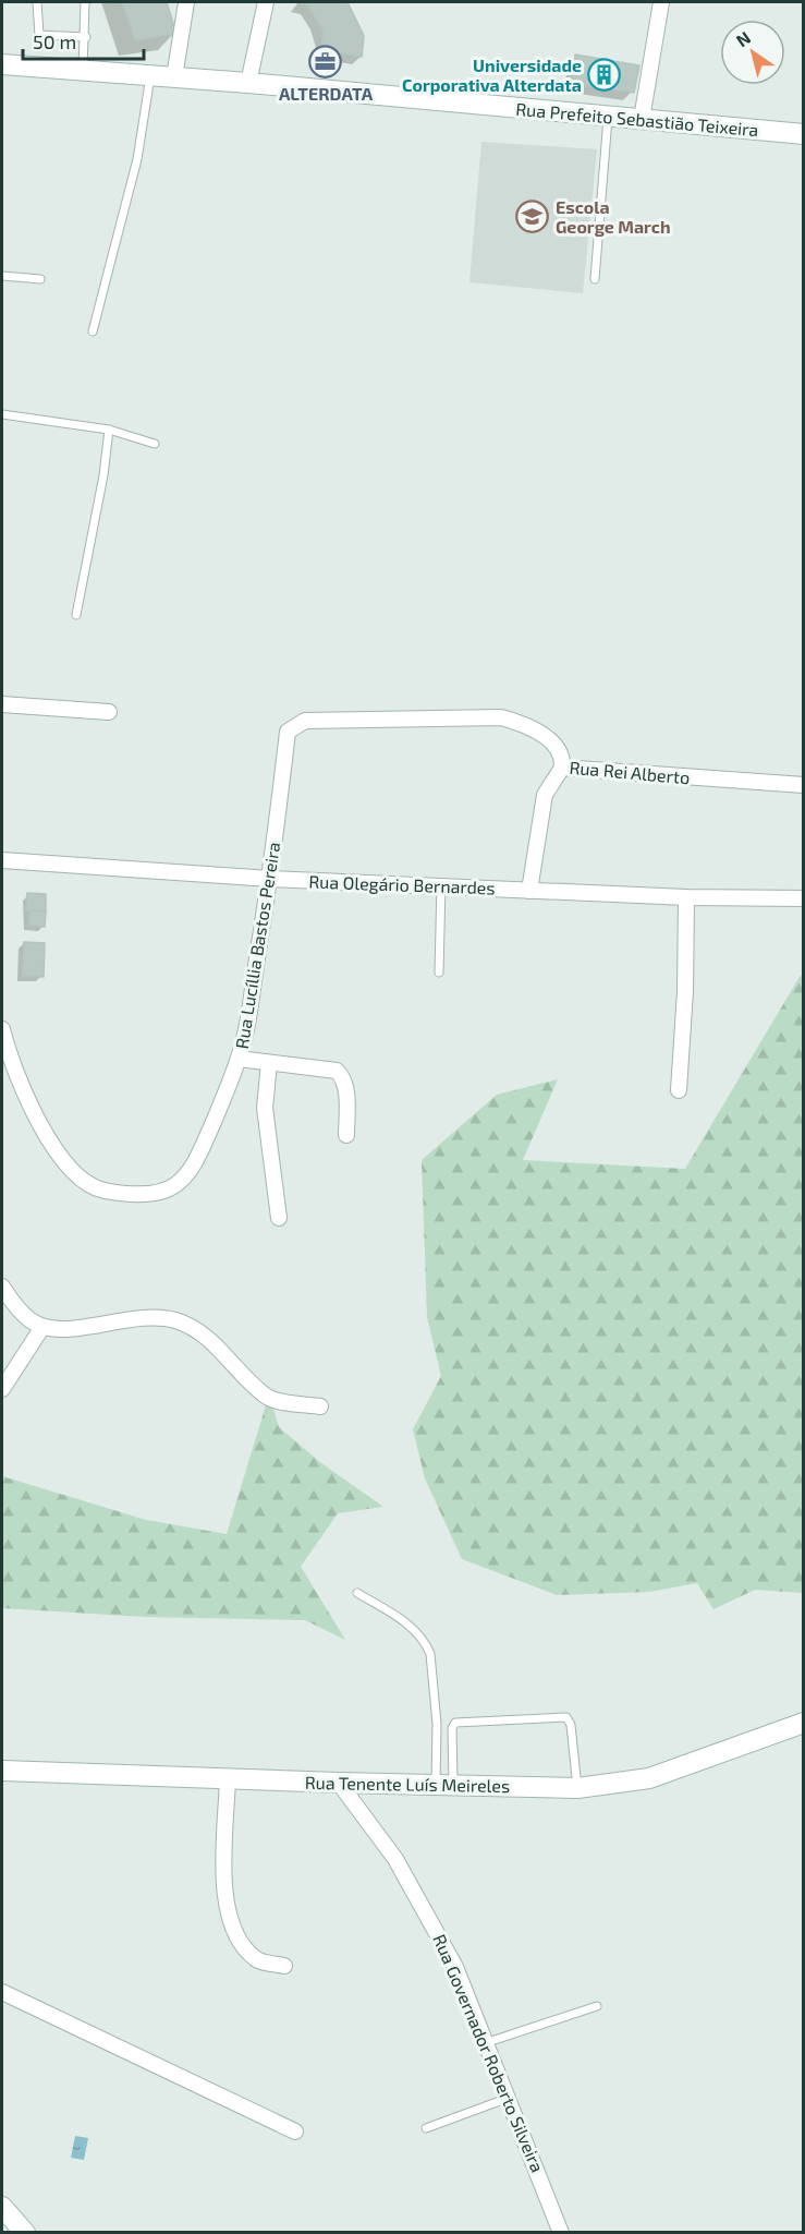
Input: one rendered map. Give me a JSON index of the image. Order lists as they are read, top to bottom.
{
  "streets": {
    "street": [
      "Rua Prefeito Sebastião Teixeira",
      "Rua Rei Alberto",
      "Rua Olegário Bernardes",
      "Rua Lucíllia Bastos Pereira",
      "Rua Tenente Luís Meireles",
      "Rua Governador Roberto Silveira"
    ]
  },
  "crossings": [
    ["Rua Rei Alberto", "Rua Lucíllia Bastos Pereira"],
    ["Rua Olegário Bernardes", "Rua Lucíllia Bastos Pereira"],
    ["Rua Tenente Luís Meireles", "Rua Governador Roberto Silveira"]
  ],
  "places": {
    "office": ["ALTERDATA"],
    "building": ["Universidade Corporativa Alterdata"],
    "school or university": ["Escola George March"]
  },
  "scale_bar": "50 m",
  "north": "top left"
}
